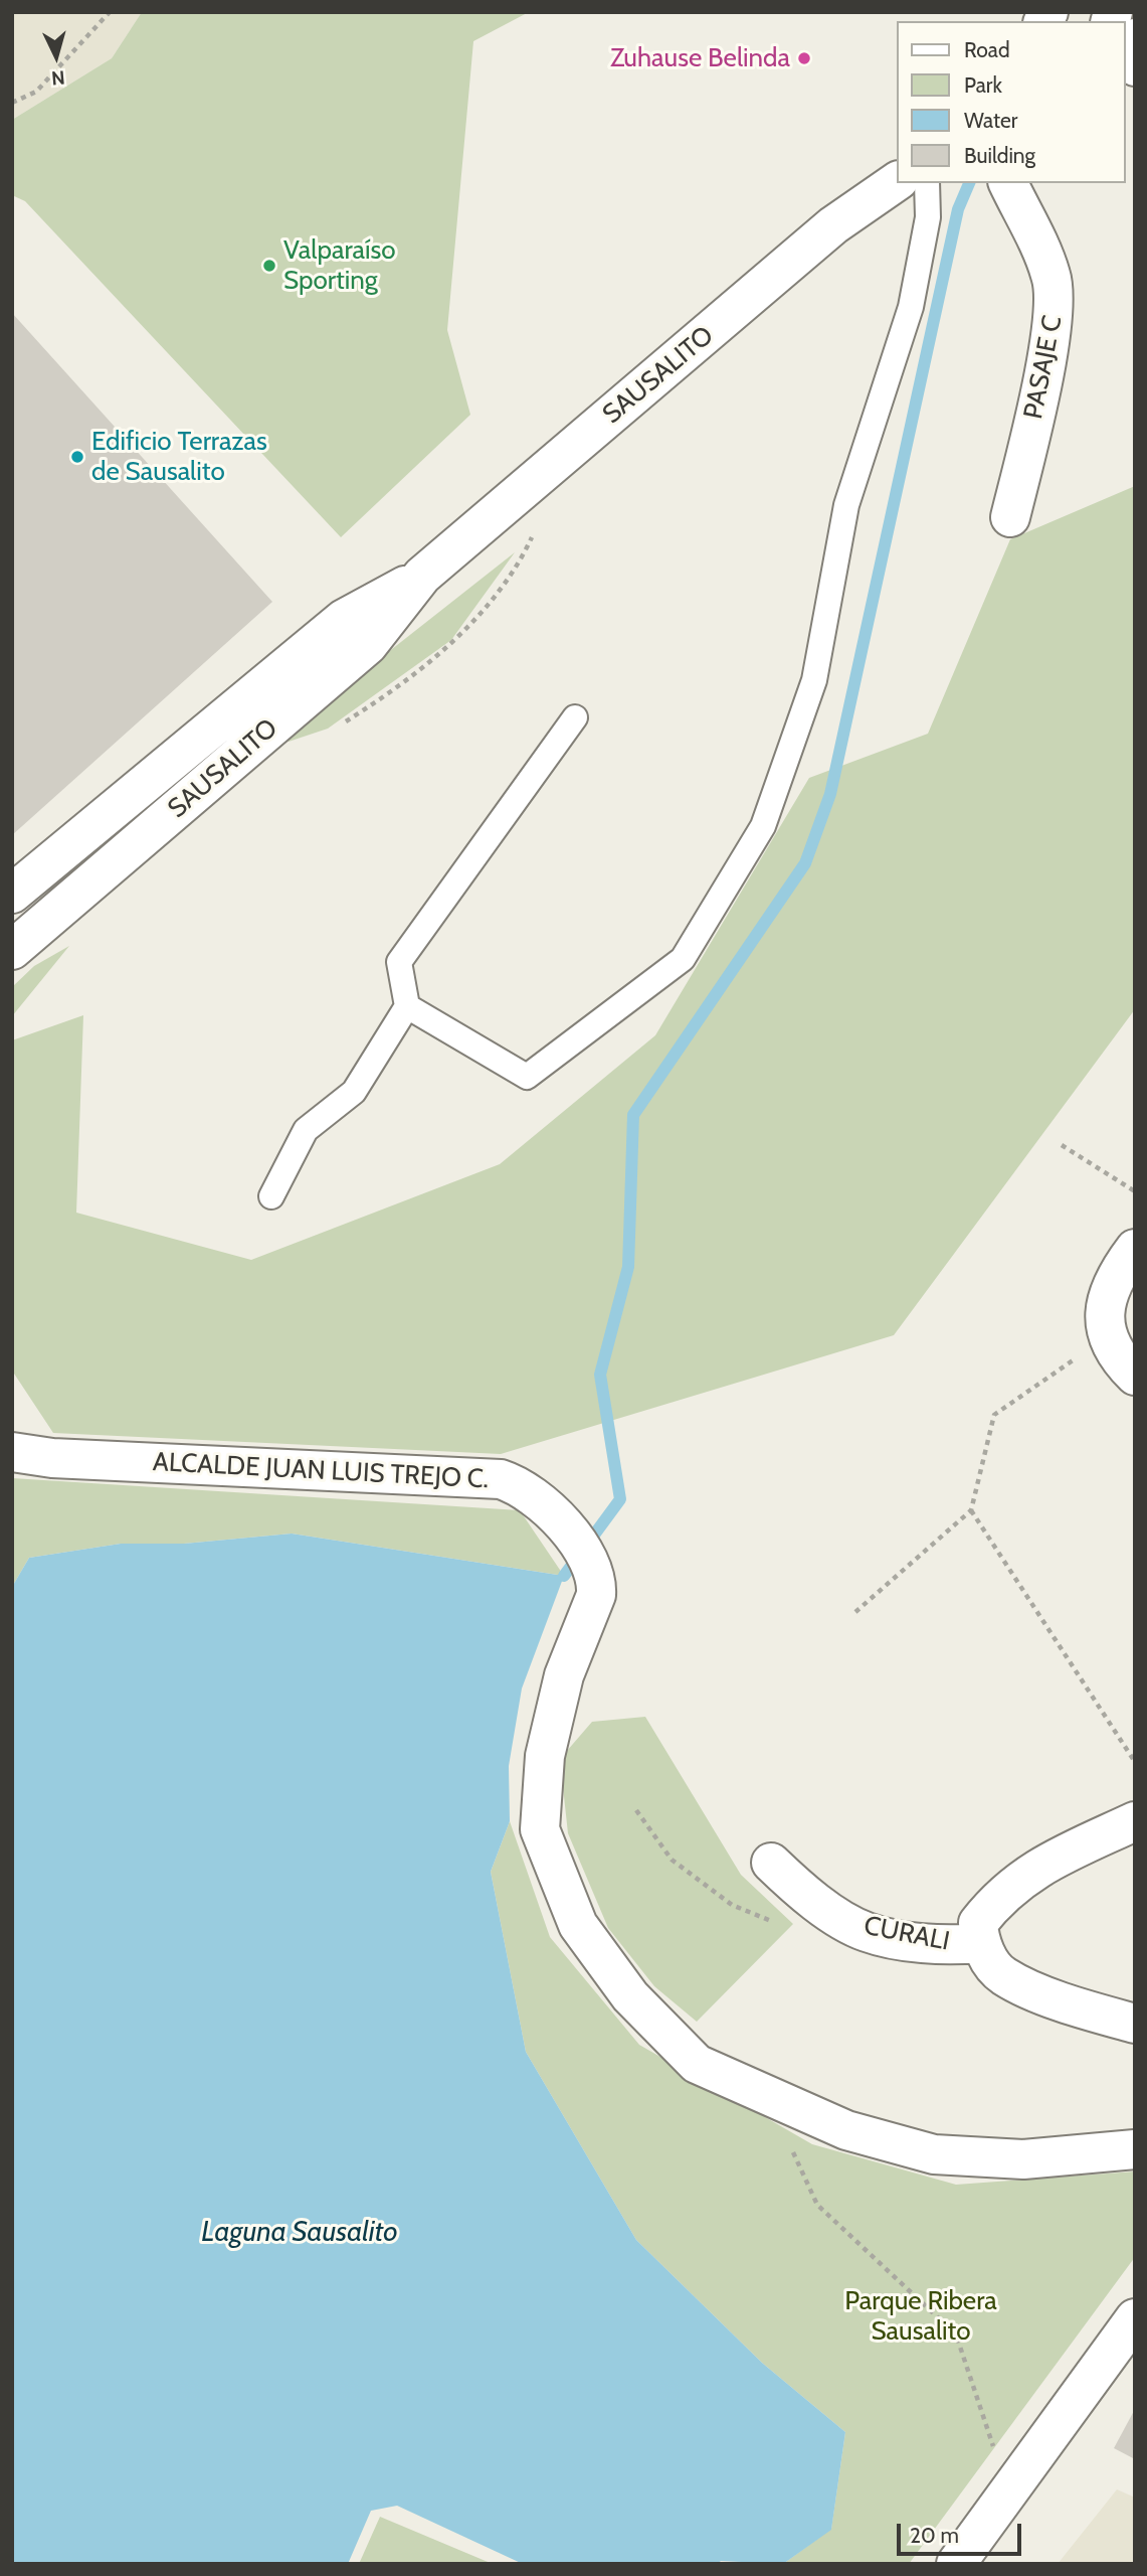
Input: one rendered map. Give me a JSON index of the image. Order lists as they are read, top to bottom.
{
  "streets": {
    "street": [
      "PASAJE C",
      "SAUSALITO",
      "ALCALDE JUAN LUIS TREJO C.",
      "CURALI"
    ]
  },
  "water": ["Laguna Sausalito"],
  "parks": ["Parque Ribera Sausalito"],
  "places": ["Zuhause Belinda", "Valparaíso Sporting", "Edificio Terrazas de Sausalito"],
  "legend": [
    "Road",
    "Park",
    "Water",
    "Building"
  ],
  "scale_bar": "20 m",
  "north": "bottom"
}
